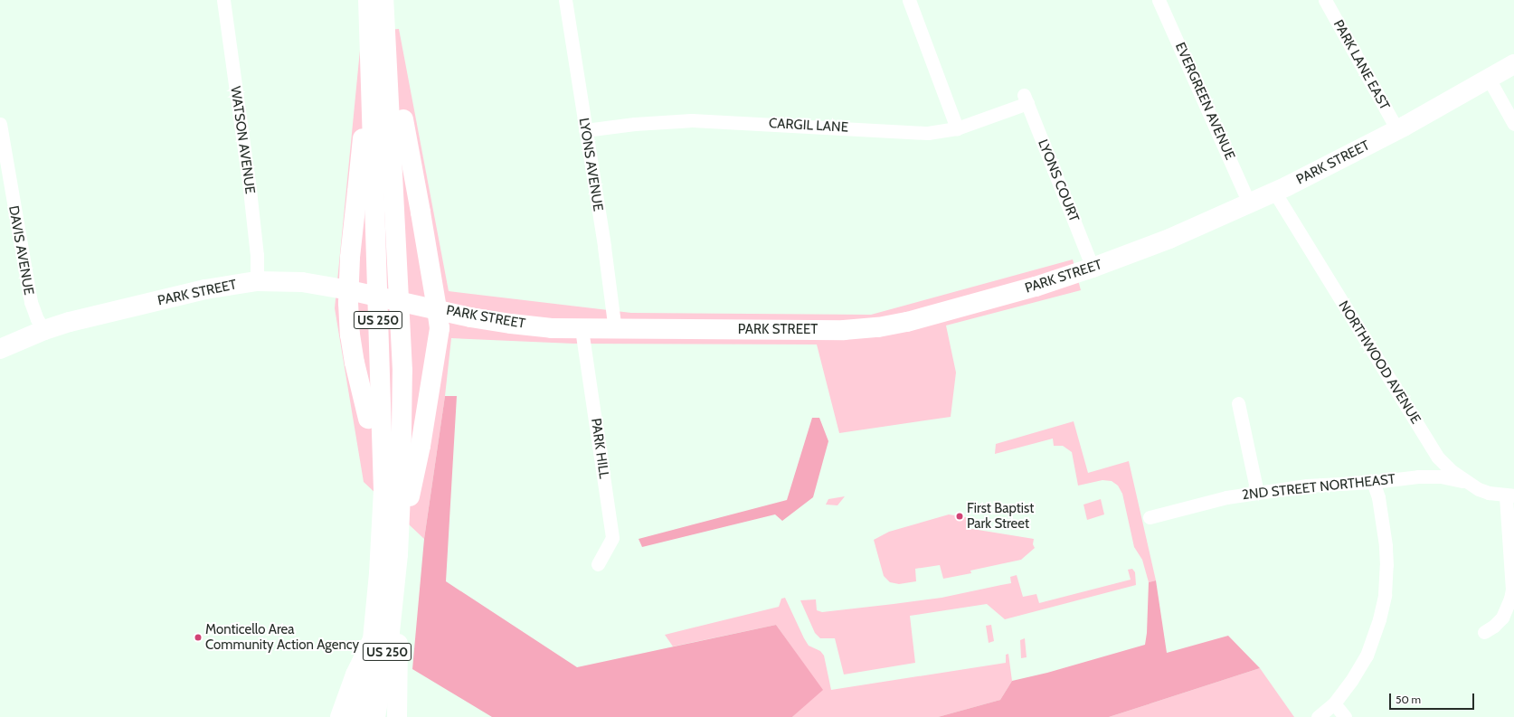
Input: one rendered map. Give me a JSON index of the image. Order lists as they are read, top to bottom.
{
  "streets": {
    "main road": ["PARK STREET", "US 250"],
    "street": [
      "PARK LANE EAST",
      "EVERGREEN AVENUE",
      "CARGIL LANE",
      "WATSON AVENUE",
      "LYONS AVENUE",
      "LYONS COURT",
      "DAVIS AVENUE",
      "NORTHWOOD AVENUE",
      "PARK HILL",
      "2ND STREET NORTHEAST"
    ]
  },
  "crossings": [
    ["PARK LANE EAST", "PARK STREET"],
    ["EVERGREEN AVENUE", "PARK STREET"],
    ["CARGIL LANE", "LYONS AVENUE"],
    ["CARGIL LANE", "LYONS COURT"],
    ["WATSON AVENUE", "PARK STREET"],
    ["PARK STREET", "LYONS AVENUE"],
    ["PARK STREET", "LYONS COURT"],
    ["PARK STREET", "DAVIS AVENUE"],
    ["PARK STREET", "NORTHWOOD AVENUE"],
    ["PARK STREET", "PARK HILL"],
    ["NORTHWOOD AVENUE", "2ND STREET NORTHEAST"]
  ],
  "places": ["First Baptist Park Street", "Monticello Area Community Action Agency"],
  "scale_bar": "50 m"
}
